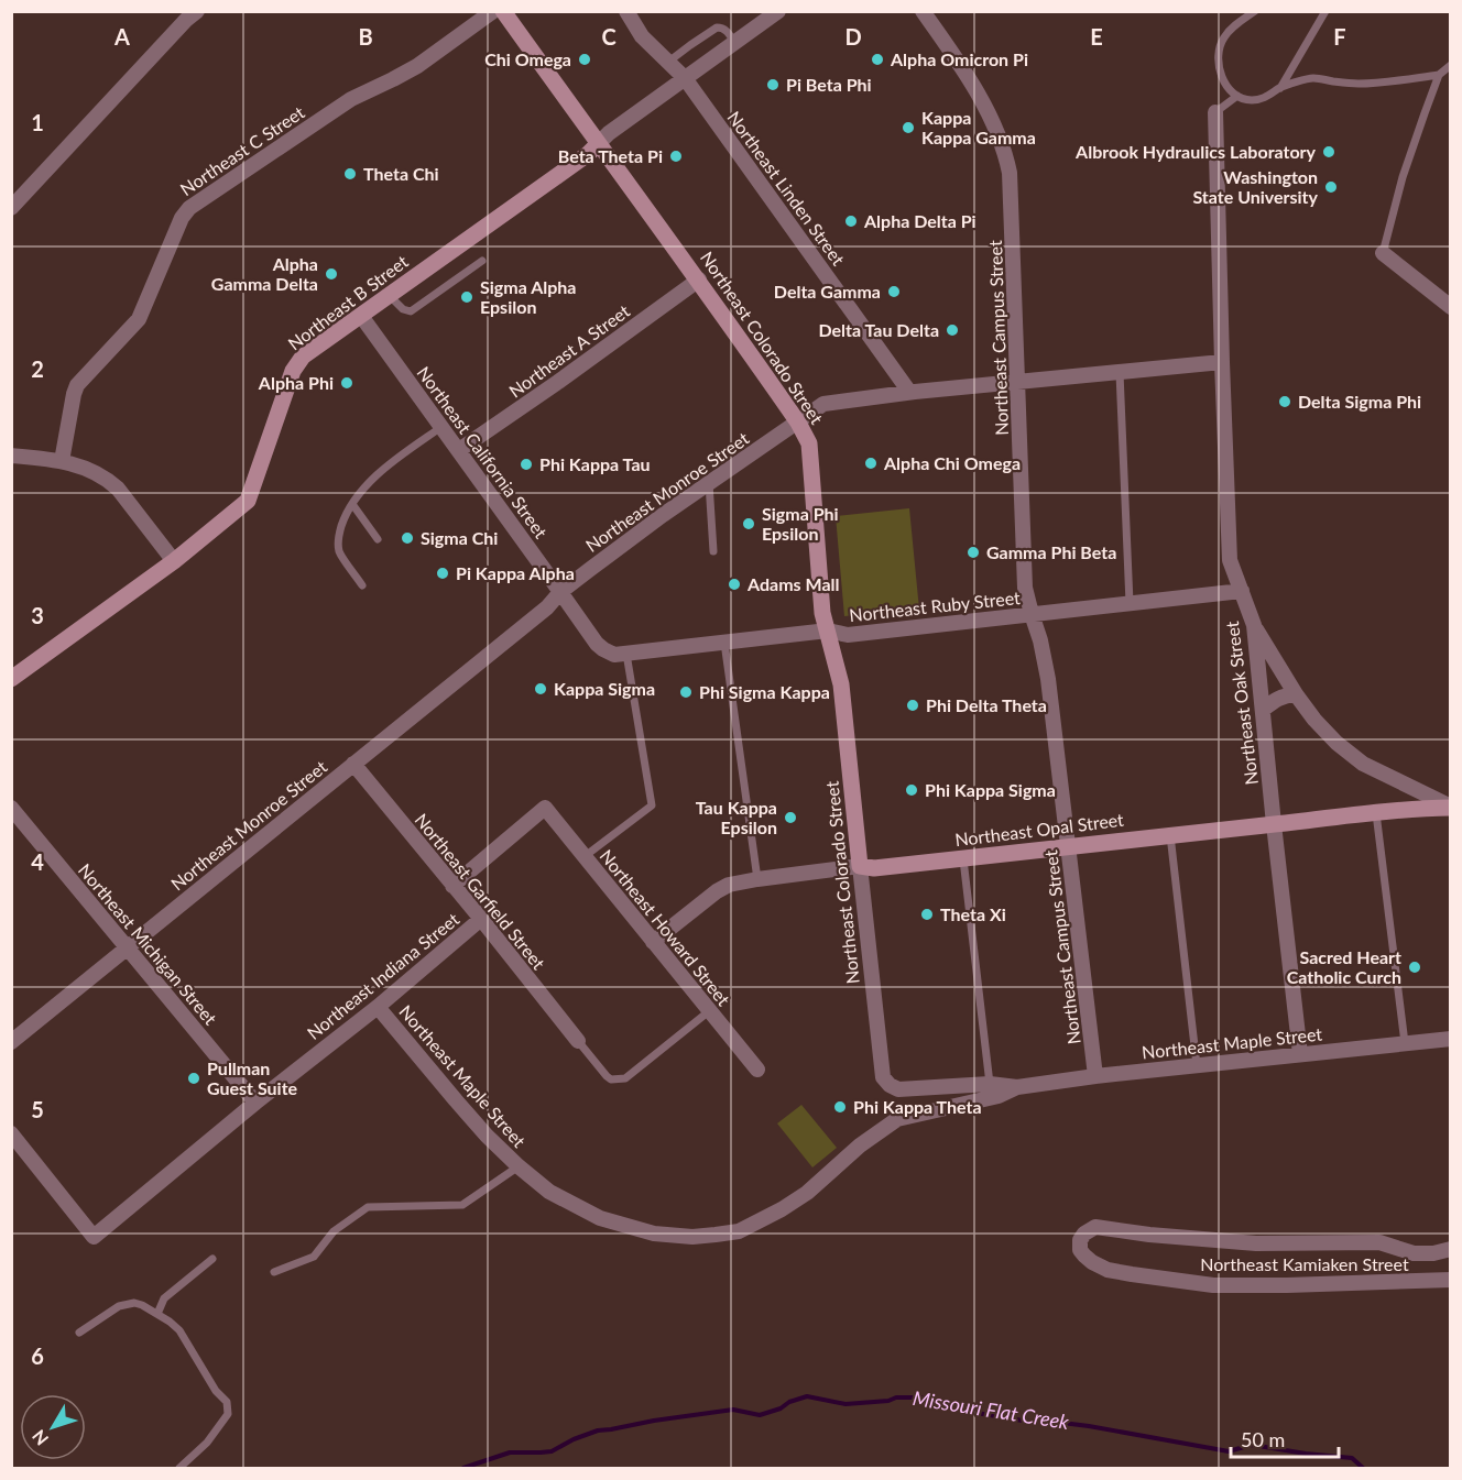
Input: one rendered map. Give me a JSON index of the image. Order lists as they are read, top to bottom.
{
  "streets": {
    "street": [
      "Northeast C Street",
      "Northeast Linden Street",
      "Northeast B Street",
      "Northeast Colorado Street",
      "Northeast Campus Street",
      "Northeast A Street",
      "Northeast California Street",
      "Northeast Monroe Street",
      "Northeast Ruby Street",
      "Northeast Oak Street",
      "Northeast Opal Street",
      "Northeast Garfield Street",
      "Northeast Howard Street",
      "Northeast Michigan Street",
      "Northeast Indiana Street",
      "Northeast Maple Street",
      "Northeast Kamiaken Street"
    ]
  },
  "crossings": [
    ["Northeast Linden Street", "Northeast B Street"],
    ["Northeast Linden Street", "Northeast Monroe Street"],
    ["Northeast B Street", "Northeast Colorado Street"],
    ["Northeast B Street", "Northeast California Street"],
    ["Northeast Colorado Street", "Northeast A Street"],
    ["Northeast Colorado Street", "Northeast Monroe Street"],
    ["Northeast Colorado Street", "Northeast Ruby Street"],
    ["Northeast Colorado Street", "Northeast Opal Street"],
    ["Northeast Colorado Street", "Northeast Maple Street"],
    ["Northeast Campus Street", "Northeast Monroe Street"],
    ["Northeast Campus Street", "Northeast Ruby Street"],
    ["Northeast Campus Street", "Northeast Opal Street"],
    ["Northeast Campus Street", "Northeast Maple Street"],
    ["Northeast A Street", "Northeast California Street"],
    ["Northeast California Street", "Northeast Monroe Street"],
    ["Northeast California Street", "Northeast Ruby Street"],
    ["Northeast Monroe Street", "Northeast Oak Street"],
    ["Northeast Monroe Street", "Northeast Garfield Street"],
    ["Northeast Monroe Street", "Northeast Michigan Street"],
    ["Northeast Ruby Street", "Northeast Oak Street"],
    ["Northeast Oak Street", "Northeast Opal Street"],
    ["Northeast Oak Street", "Northeast Maple Street"],
    ["Northeast Opal Street", "Northeast Howard Street"],
    ["Northeast Garfield Street", "Northeast Indiana Street"],
    ["Northeast Howard Street", "Northeast Indiana Street"],
    ["Northeast Michigan Street", "Northeast Indiana Street"],
    ["Northeast Indiana Street", "Northeast Maple Street"]
  ],
  "water": ["Missouri Flat Creek"],
  "places": [
    "Chi Omega",
    "Alpha Omicron Pi",
    "Pi Beta Phi",
    "Kappa Kappa Gamma",
    "Albrook Hydraulics Laboratory",
    "Beta Theta Pi",
    "Theta Chi",
    "Washington State University",
    "Alpha Delta Pi",
    "Alpha Gamma Delta",
    "Delta Gamma",
    "Sigma Alpha Epsilon",
    "Delta Tau Delta",
    "Alpha Phi",
    "Delta Sigma Phi",
    "Alpha Chi Omega",
    "Phi Kappa Tau",
    "Sigma Phi Epsilon",
    "Sigma Chi",
    "Gamma Phi Beta",
    "Pi Kappa Alpha",
    "Adams Mall",
    "Kappa Sigma",
    "Phi Sigma Kappa",
    "Phi Delta Theta",
    "Phi Kappa Sigma",
    "Tau Kappa Epsilon",
    "Theta Xi",
    "Sacred Heart Catholic Curch",
    "Pullman Guest Suite",
    "Phi Kappa Theta"
  ],
  "scale_bar": "50 m",
  "north": "bottom left",
  "grid": {
    "columns": [
      "A",
      "B",
      "C",
      "D",
      "E",
      "F"
    ],
    "rows": [
      "1",
      "2",
      "3",
      "4",
      "5",
      "6"
    ]
  }
}
